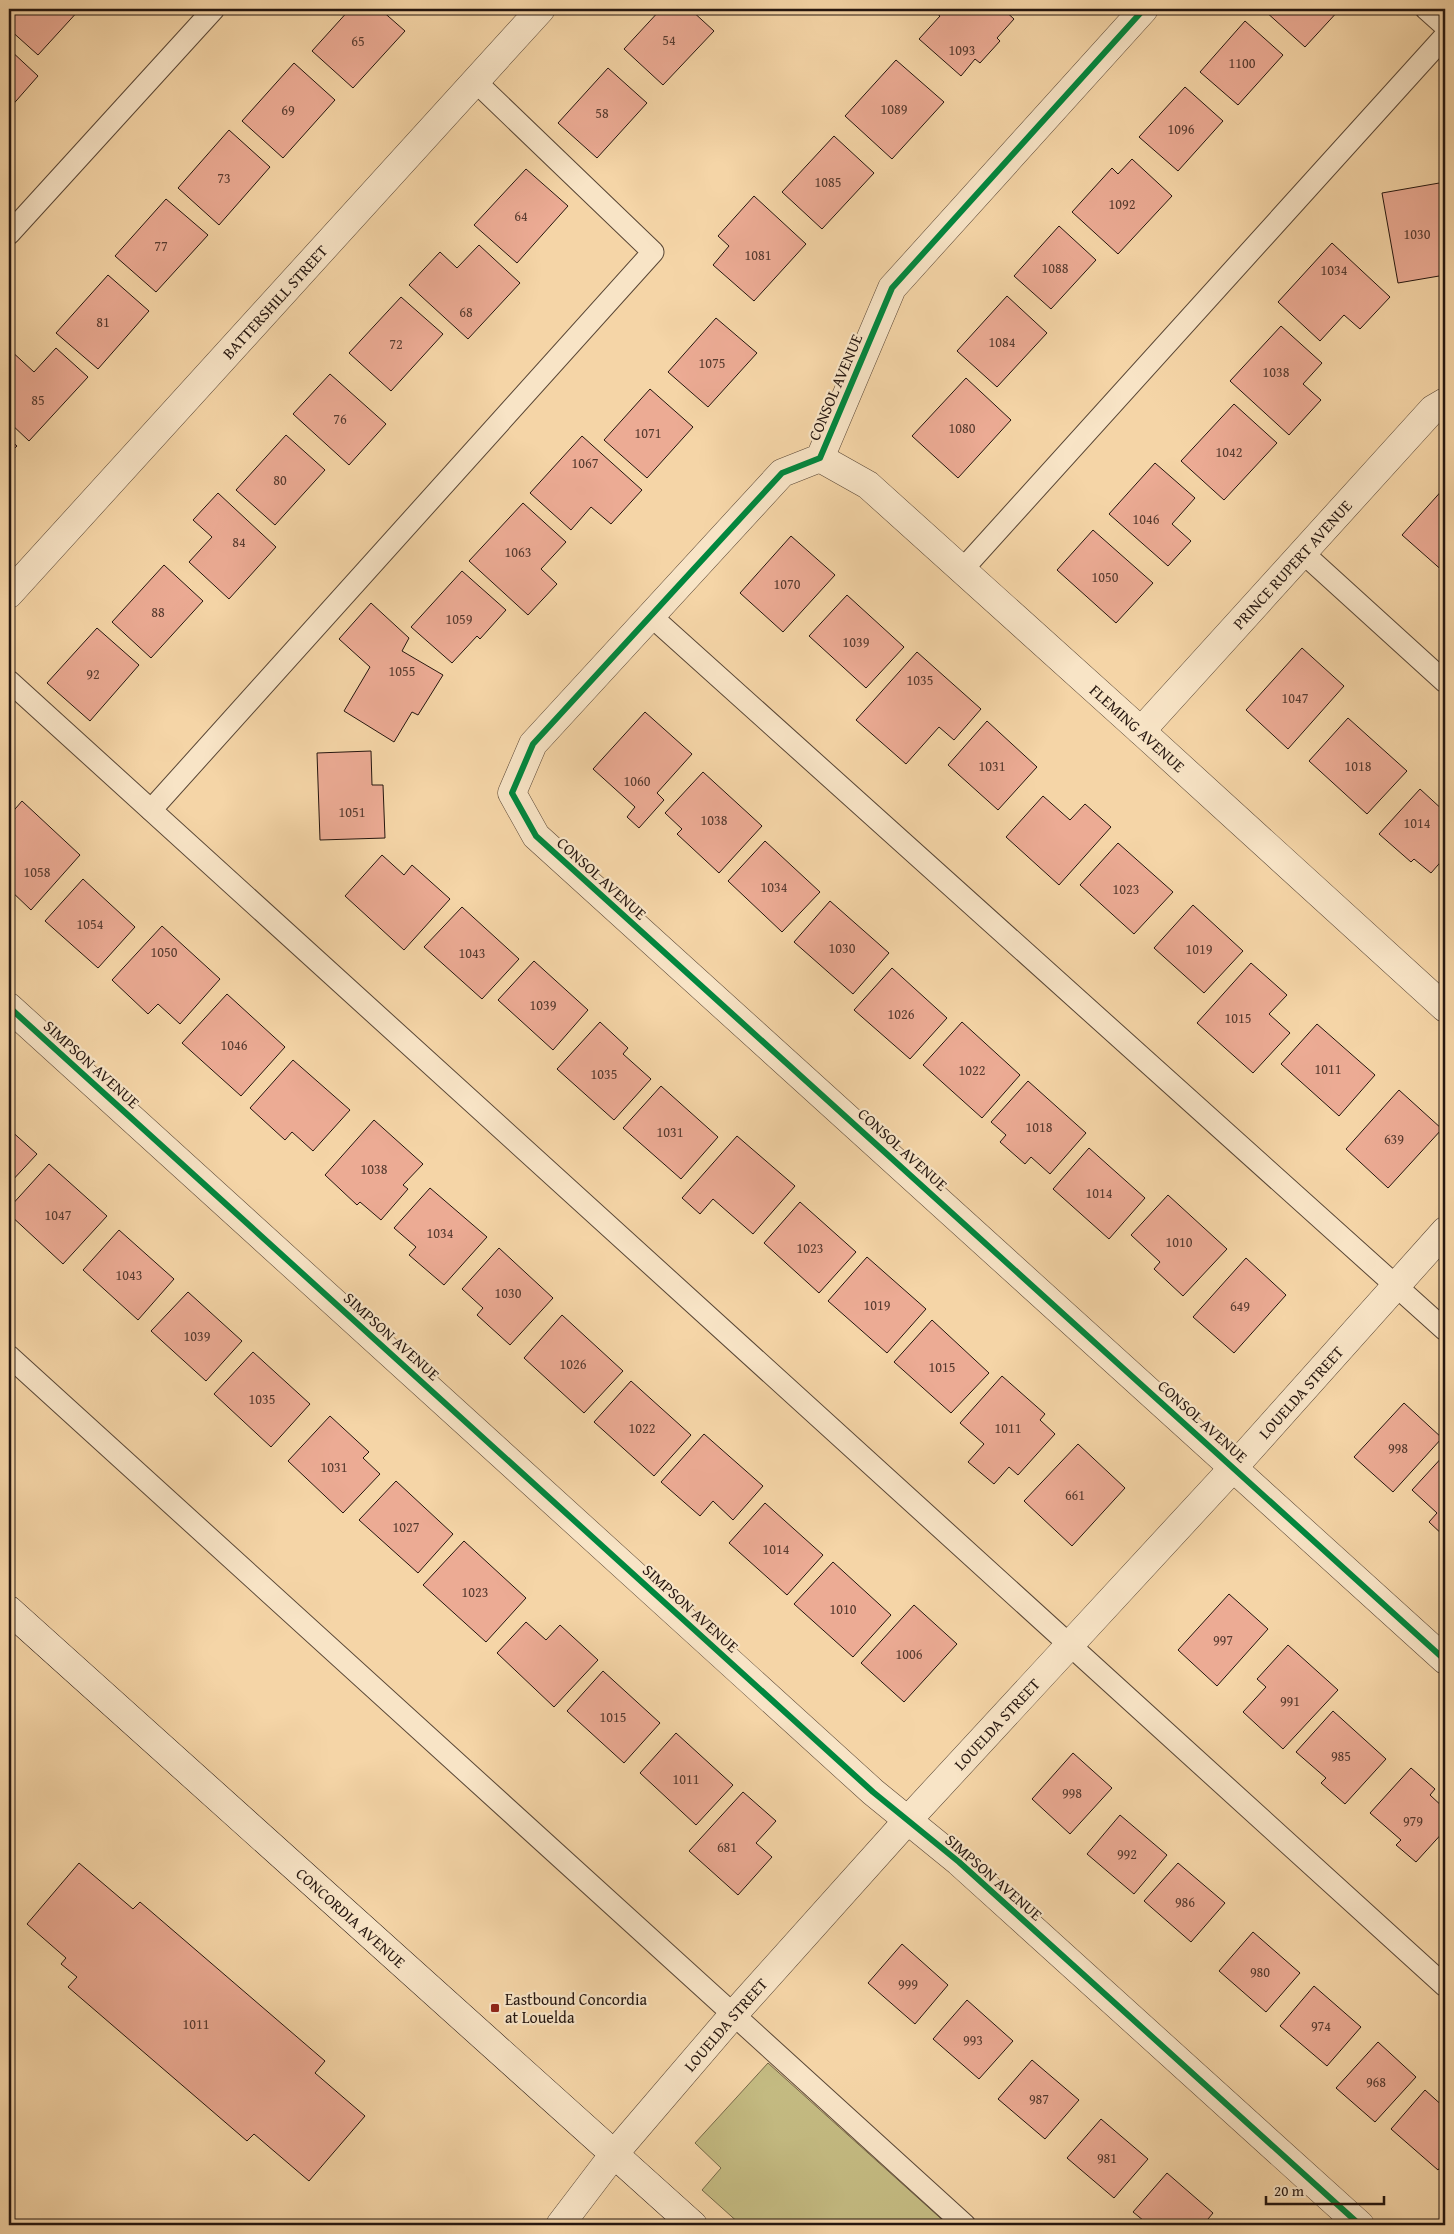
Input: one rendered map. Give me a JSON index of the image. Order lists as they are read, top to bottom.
{
  "streets": {
    "street": [
      "BATTERSHILL STREET",
      "CONSOL AVENUE",
      "PRINCE RUPERT AVENUE",
      "FLEMING AVENUE",
      "SIMPSON AVENUE",
      "LOUELDA STREET",
      "CONCORDIA AVENUE"
    ]
  },
  "crossings": [
    ["CONSOL AVENUE", "FLEMING AVENUE"],
    ["CONSOL AVENUE", "LOUELDA STREET"],
    ["PRINCE RUPERT AVENUE", "FLEMING AVENUE"],
    ["SIMPSON AVENUE", "LOUELDA STREET"],
    ["LOUELDA STREET", "CONCORDIA AVENUE"]
  ],
  "places": {
    "transit": ["Eastbound Concordia at Louelda"]
  },
  "house_numbers": [
    "54",
    "65",
    "1093",
    "1100",
    "1089",
    "69",
    "58",
    "1096",
    "73",
    "1085",
    "1092",
    "64",
    "1030",
    "77",
    "1081",
    "1088",
    "1034",
    "68",
    "81",
    "1084",
    "72",
    "1075",
    "1038",
    "85",
    "76",
    "1080",
    "1071",
    "1042",
    "1067",
    "80",
    "1046",
    "84",
    "1063",
    "1050",
    "1070",
    "88",
    "1059",
    "1039",
    "1055",
    "92",
    "1035",
    "1047",
    "1031",
    "1018",
    "1060",
    "1051",
    "1038",
    "1014",
    "1058",
    "1034",
    "1023",
    "1054",
    "1030",
    "1019",
    "1050",
    "1043",
    "1039",
    "1026",
    "1015",
    "1046",
    "1011",
    "1022",
    "1035",
    "1018",
    "1031",
    "639",
    "1038",
    "1014",
    "1047",
    "1034",
    "1010",
    "1023",
    "1043",
    "1030",
    "1019",
    "649",
    "1039",
    "1026",
    "1015",
    "1035",
    "1022",
    "1011",
    "998",
    "1031",
    "661",
    "1027",
    "1014",
    "1023",
    "1010",
    "997",
    "1006",
    "991",
    "1015",
    "985",
    "1011",
    "998",
    "979",
    "681",
    "992",
    "986",
    "980",
    "999",
    "1011",
    "974",
    "993",
    "968",
    "987",
    "981"
  ],
  "scale_bar": "20 m"
}
